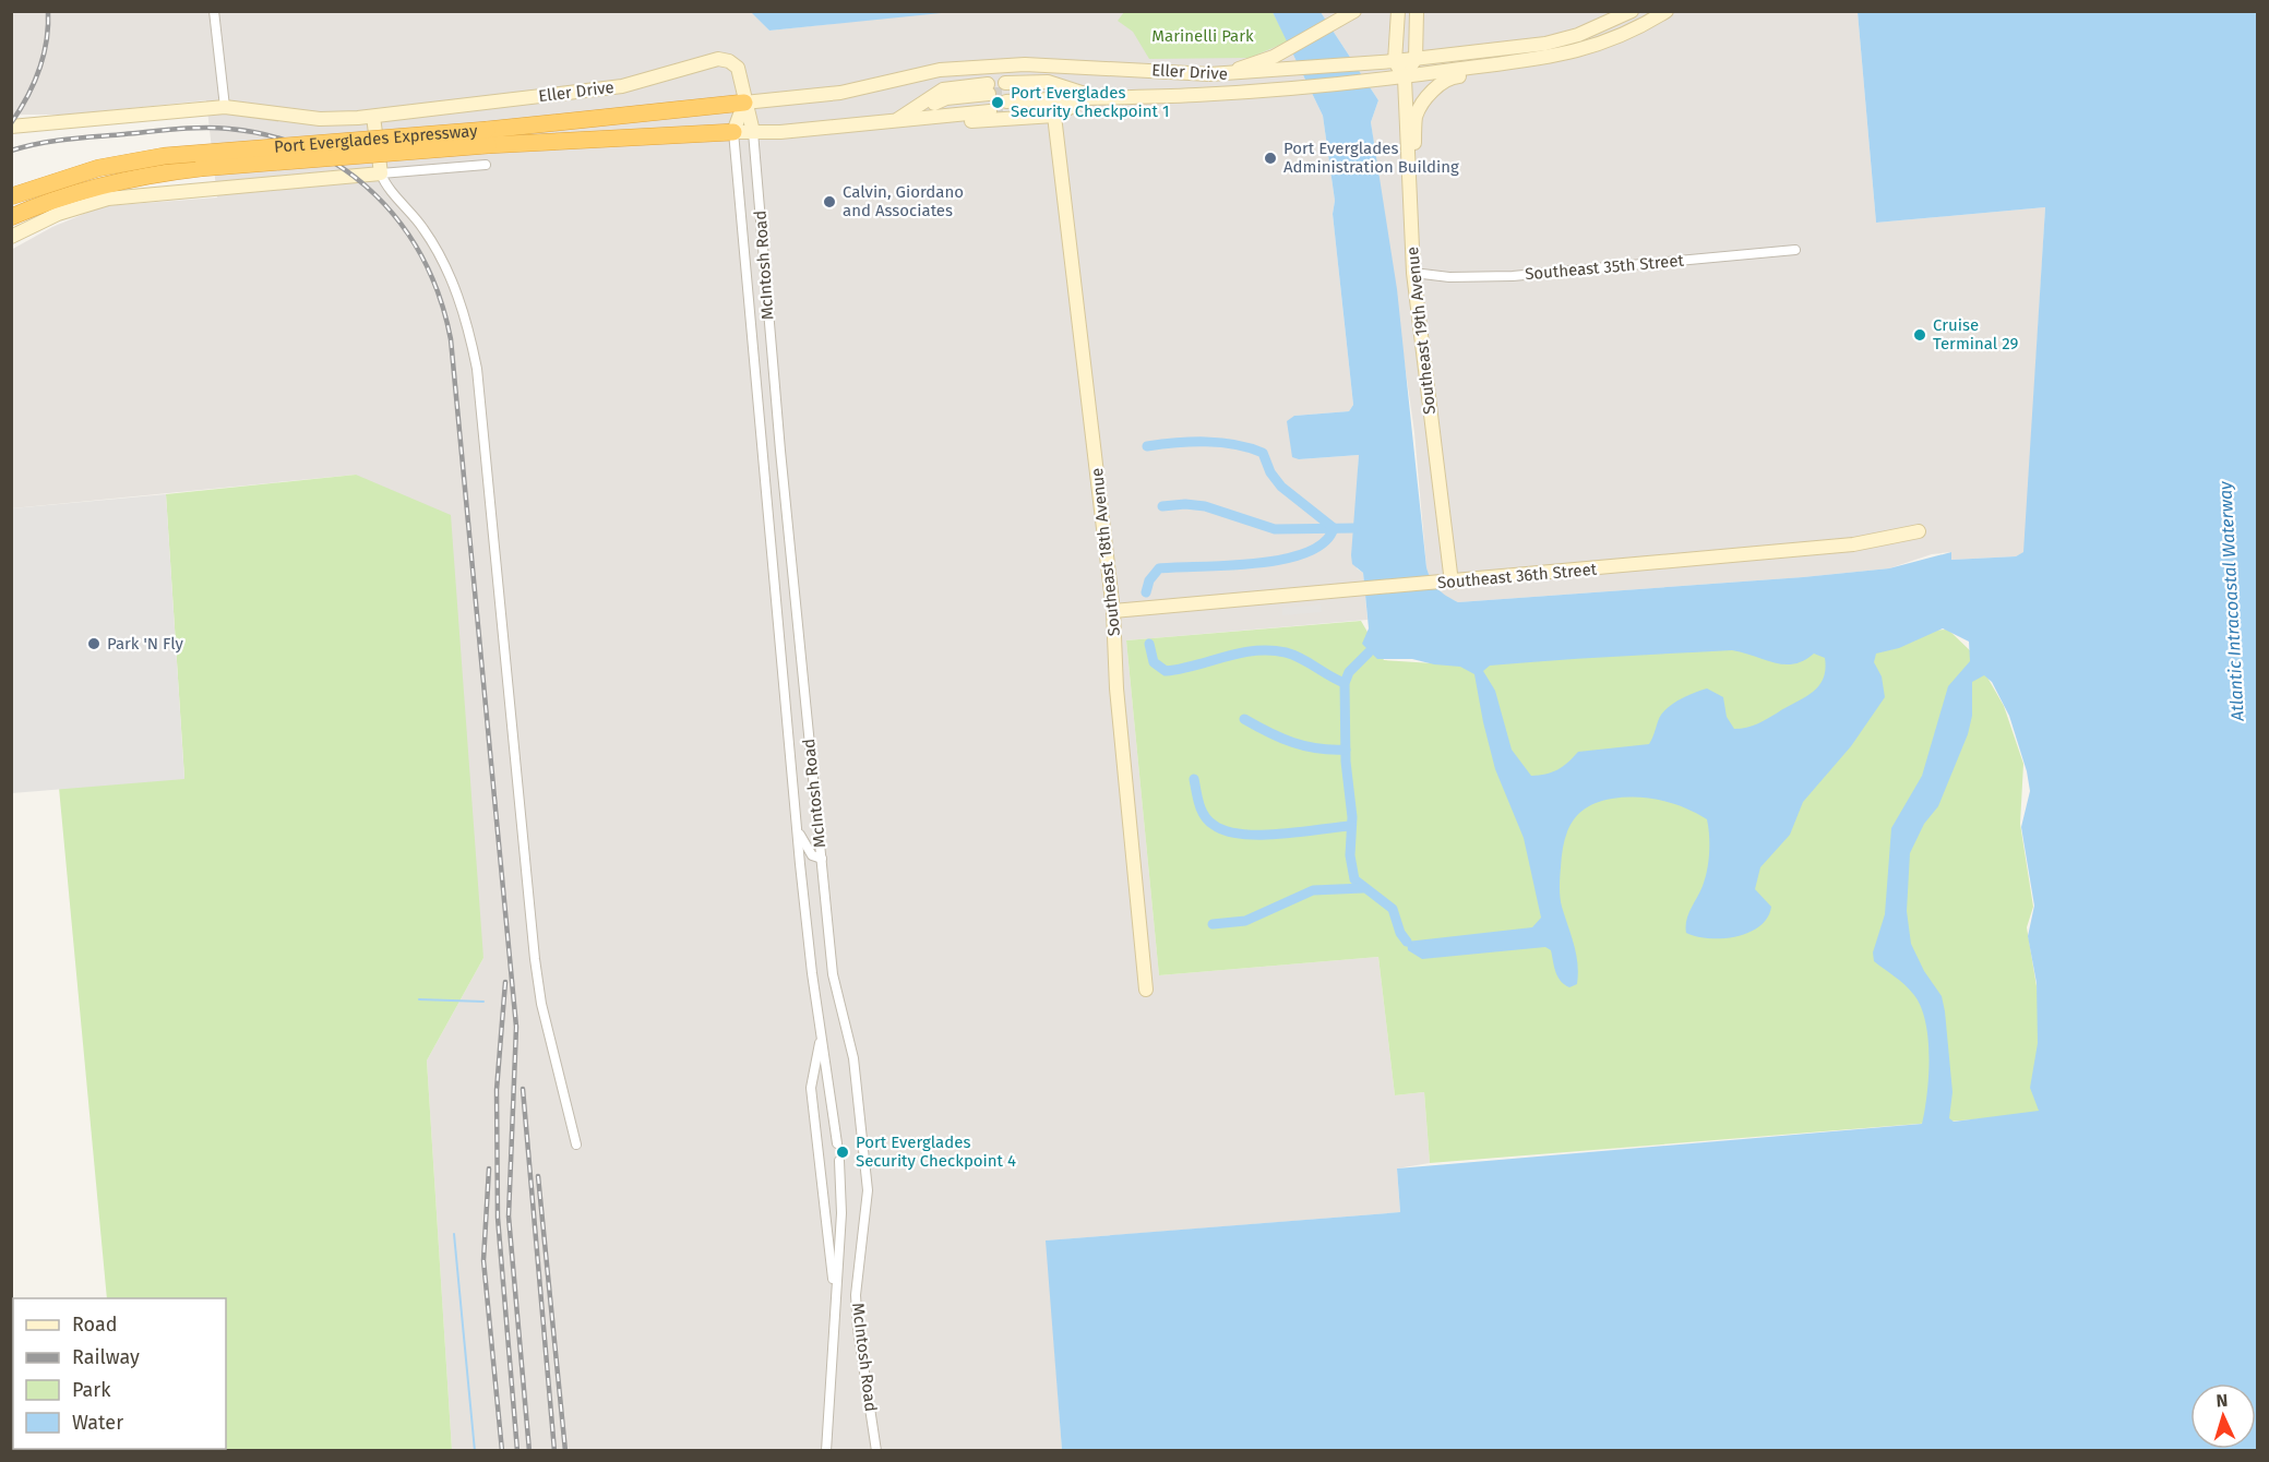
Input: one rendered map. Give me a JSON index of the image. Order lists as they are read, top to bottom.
{
  "streets": {
    "highway": ["Port Everglades Expressway"],
    "street": [
      "Eller Drive",
      "McIntosh Road",
      "Southeast 35th Street",
      "Southeast 19th Avenue",
      "Southeast 18th Avenue",
      "Southeast 36th Street"
    ]
  },
  "crossings": [
    ["Eller Drive", "Port Everglades Expressway"],
    ["Eller Drive", "McIntosh Road"],
    ["Eller Drive", "Southeast 19th Avenue"],
    ["Eller Drive", "Southeast 18th Avenue"],
    ["Port Everglades Expressway", "McIntosh Road"],
    ["Southeast 35th Street", "Southeast 19th Avenue"],
    ["Southeast 19th Avenue", "Southeast 36th Street"],
    ["Southeast 18th Avenue", "Southeast 36th Street"]
  ],
  "water": ["Atlantic Intracoastal Waterway"],
  "parks": ["Marinelli Park"],
  "places": [
    "Port Everglades Security Checkpoint 1",
    "Port Everglades Administration Building",
    "Calvin, Giordano and Associates",
    "Cruise Terminal 29",
    "Park 'N Fly",
    "Port Everglades Security Checkpoint 4"
  ],
  "legend": [
    "Road",
    "Railway",
    "Park",
    "Water"
  ],
  "north": "top"
}
